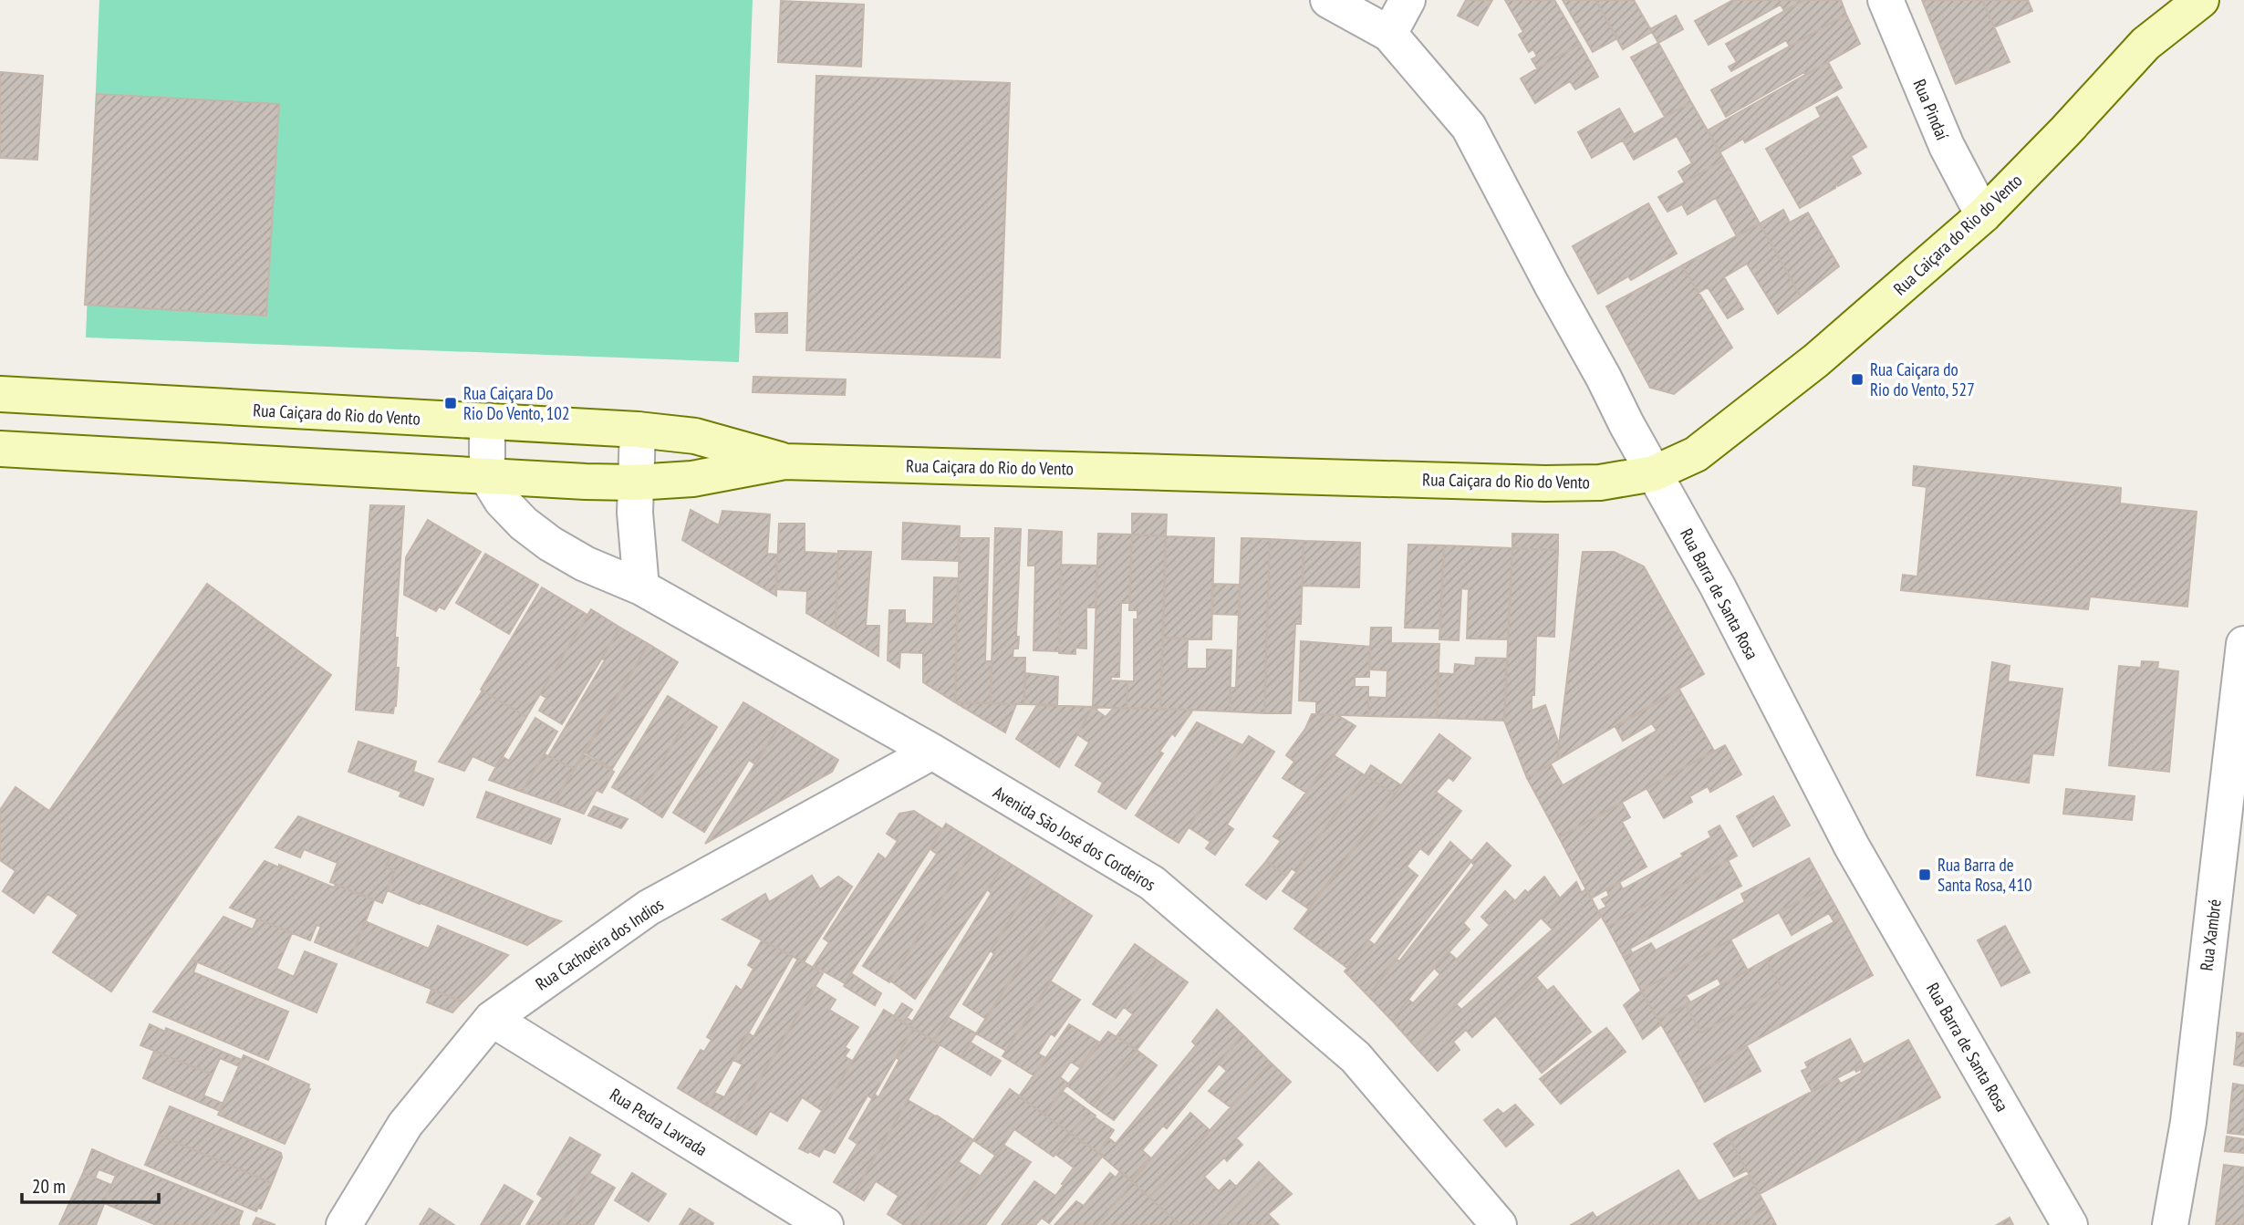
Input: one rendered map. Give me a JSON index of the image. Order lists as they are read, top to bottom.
{
  "streets": {
    "street": [
      "Rua Pindaí",
      "Rua Caiçara do Rio do Vento",
      "Rua Barra de Santa Rosa",
      "Avenida São José dos Cordeiros",
      "Rua Xambré",
      "Rua Cachoeira dos Indios",
      "Rua Pedra Lavrada"
    ]
  },
  "crossings": [
    ["Rua Pindaí", "Rua Caiçara do Rio do Vento"],
    ["Rua Caiçara do Rio do Vento", "Rua Barra de Santa Rosa"],
    ["Rua Caiçara do Rio do Vento", "Avenida São José dos Cordeiros"],
    ["Avenida São José dos Cordeiros", "Rua Cachoeira dos Indios"],
    ["Rua Cachoeira dos Indios", "Rua Pedra Lavrada"]
  ],
  "places": {
    "transit": ["Rua Caiçara do Rio do Vento, 527", "Rua Caiçara Do Rio Do Vento, 102", "Rua Barra de Santa Rosa, 410"]
  },
  "scale_bar": "20 m"
}
